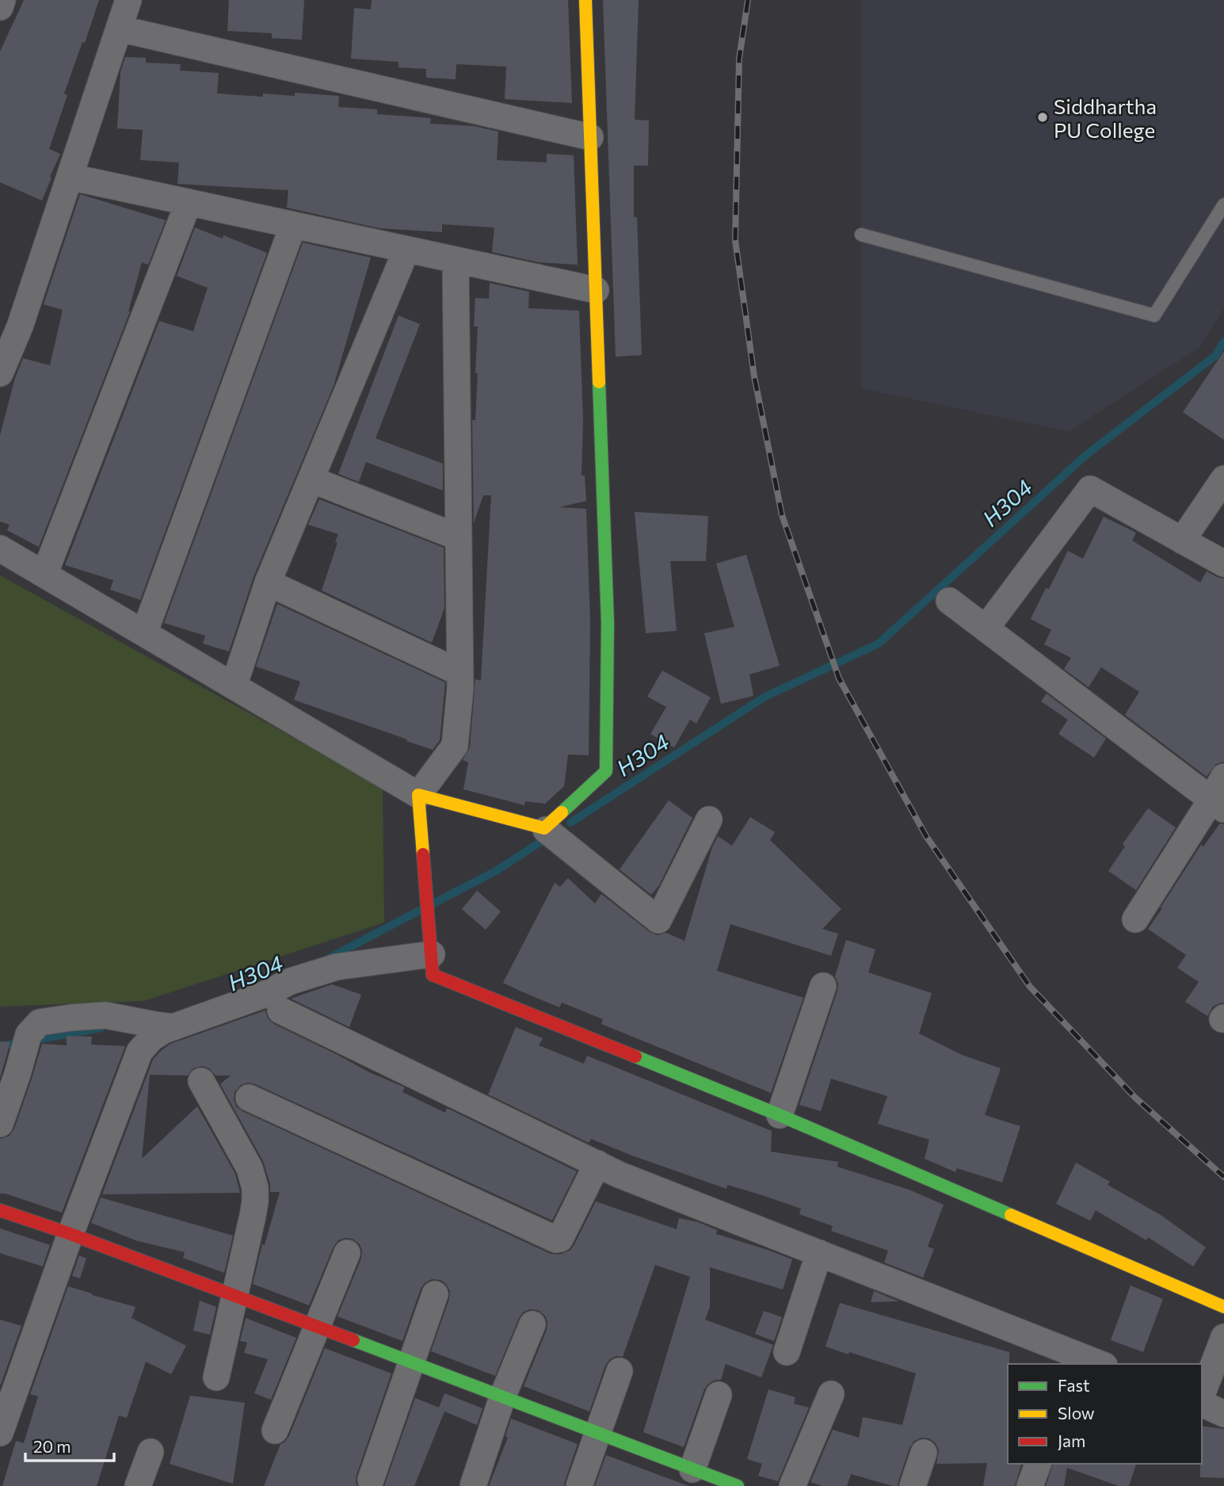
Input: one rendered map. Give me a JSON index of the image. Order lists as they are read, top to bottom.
{
  "water": ["H304"],
  "places": ["Siddhartha PU College"],
  "legend": ["Fast", "Slow", "Jam"],
  "scale_bar": "20 m"
}
